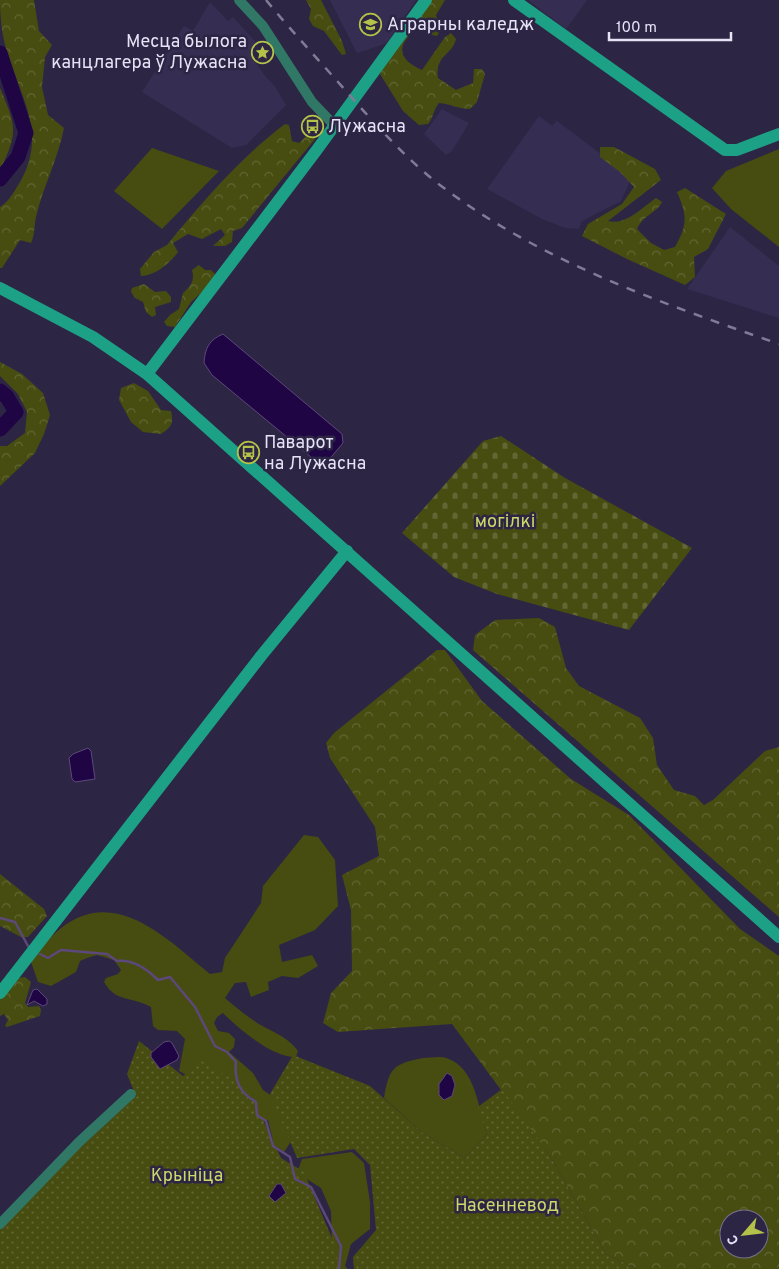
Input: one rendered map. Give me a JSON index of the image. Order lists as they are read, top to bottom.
{
  "parks": ["могілкі", "Крыніца", "Насенневод"],
  "places": {
    "school or university": ["Аграрны каледж"],
    "place": ["Месца былога канцлагера ў Лужасна"],
    "bus stop": ["Лужасна", "Паварот на Лужасна"]
  },
  "scale_bar": "100 m",
  "north": "bottom left"
}
